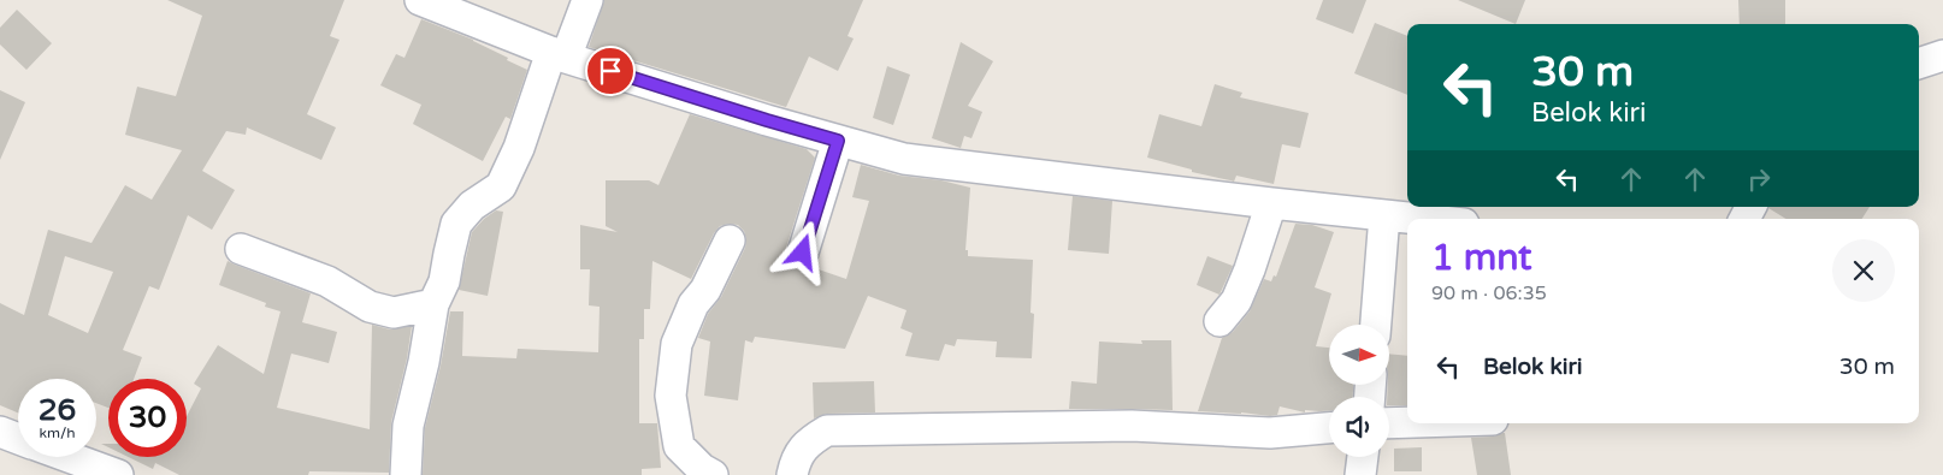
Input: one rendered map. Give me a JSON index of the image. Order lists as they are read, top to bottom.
{
  "north": "right",
  "page": {
    "turn": ["30 m", "Belok kiri"],
    "heading": ["1 mnt", "90 m · 06:35"],
    "list": [
      {
        "name": "Belok kiri",
        "value": "30 m"
      }
    ],
    "speed": "26 km/h",
    "limit": "30"
  }
}
